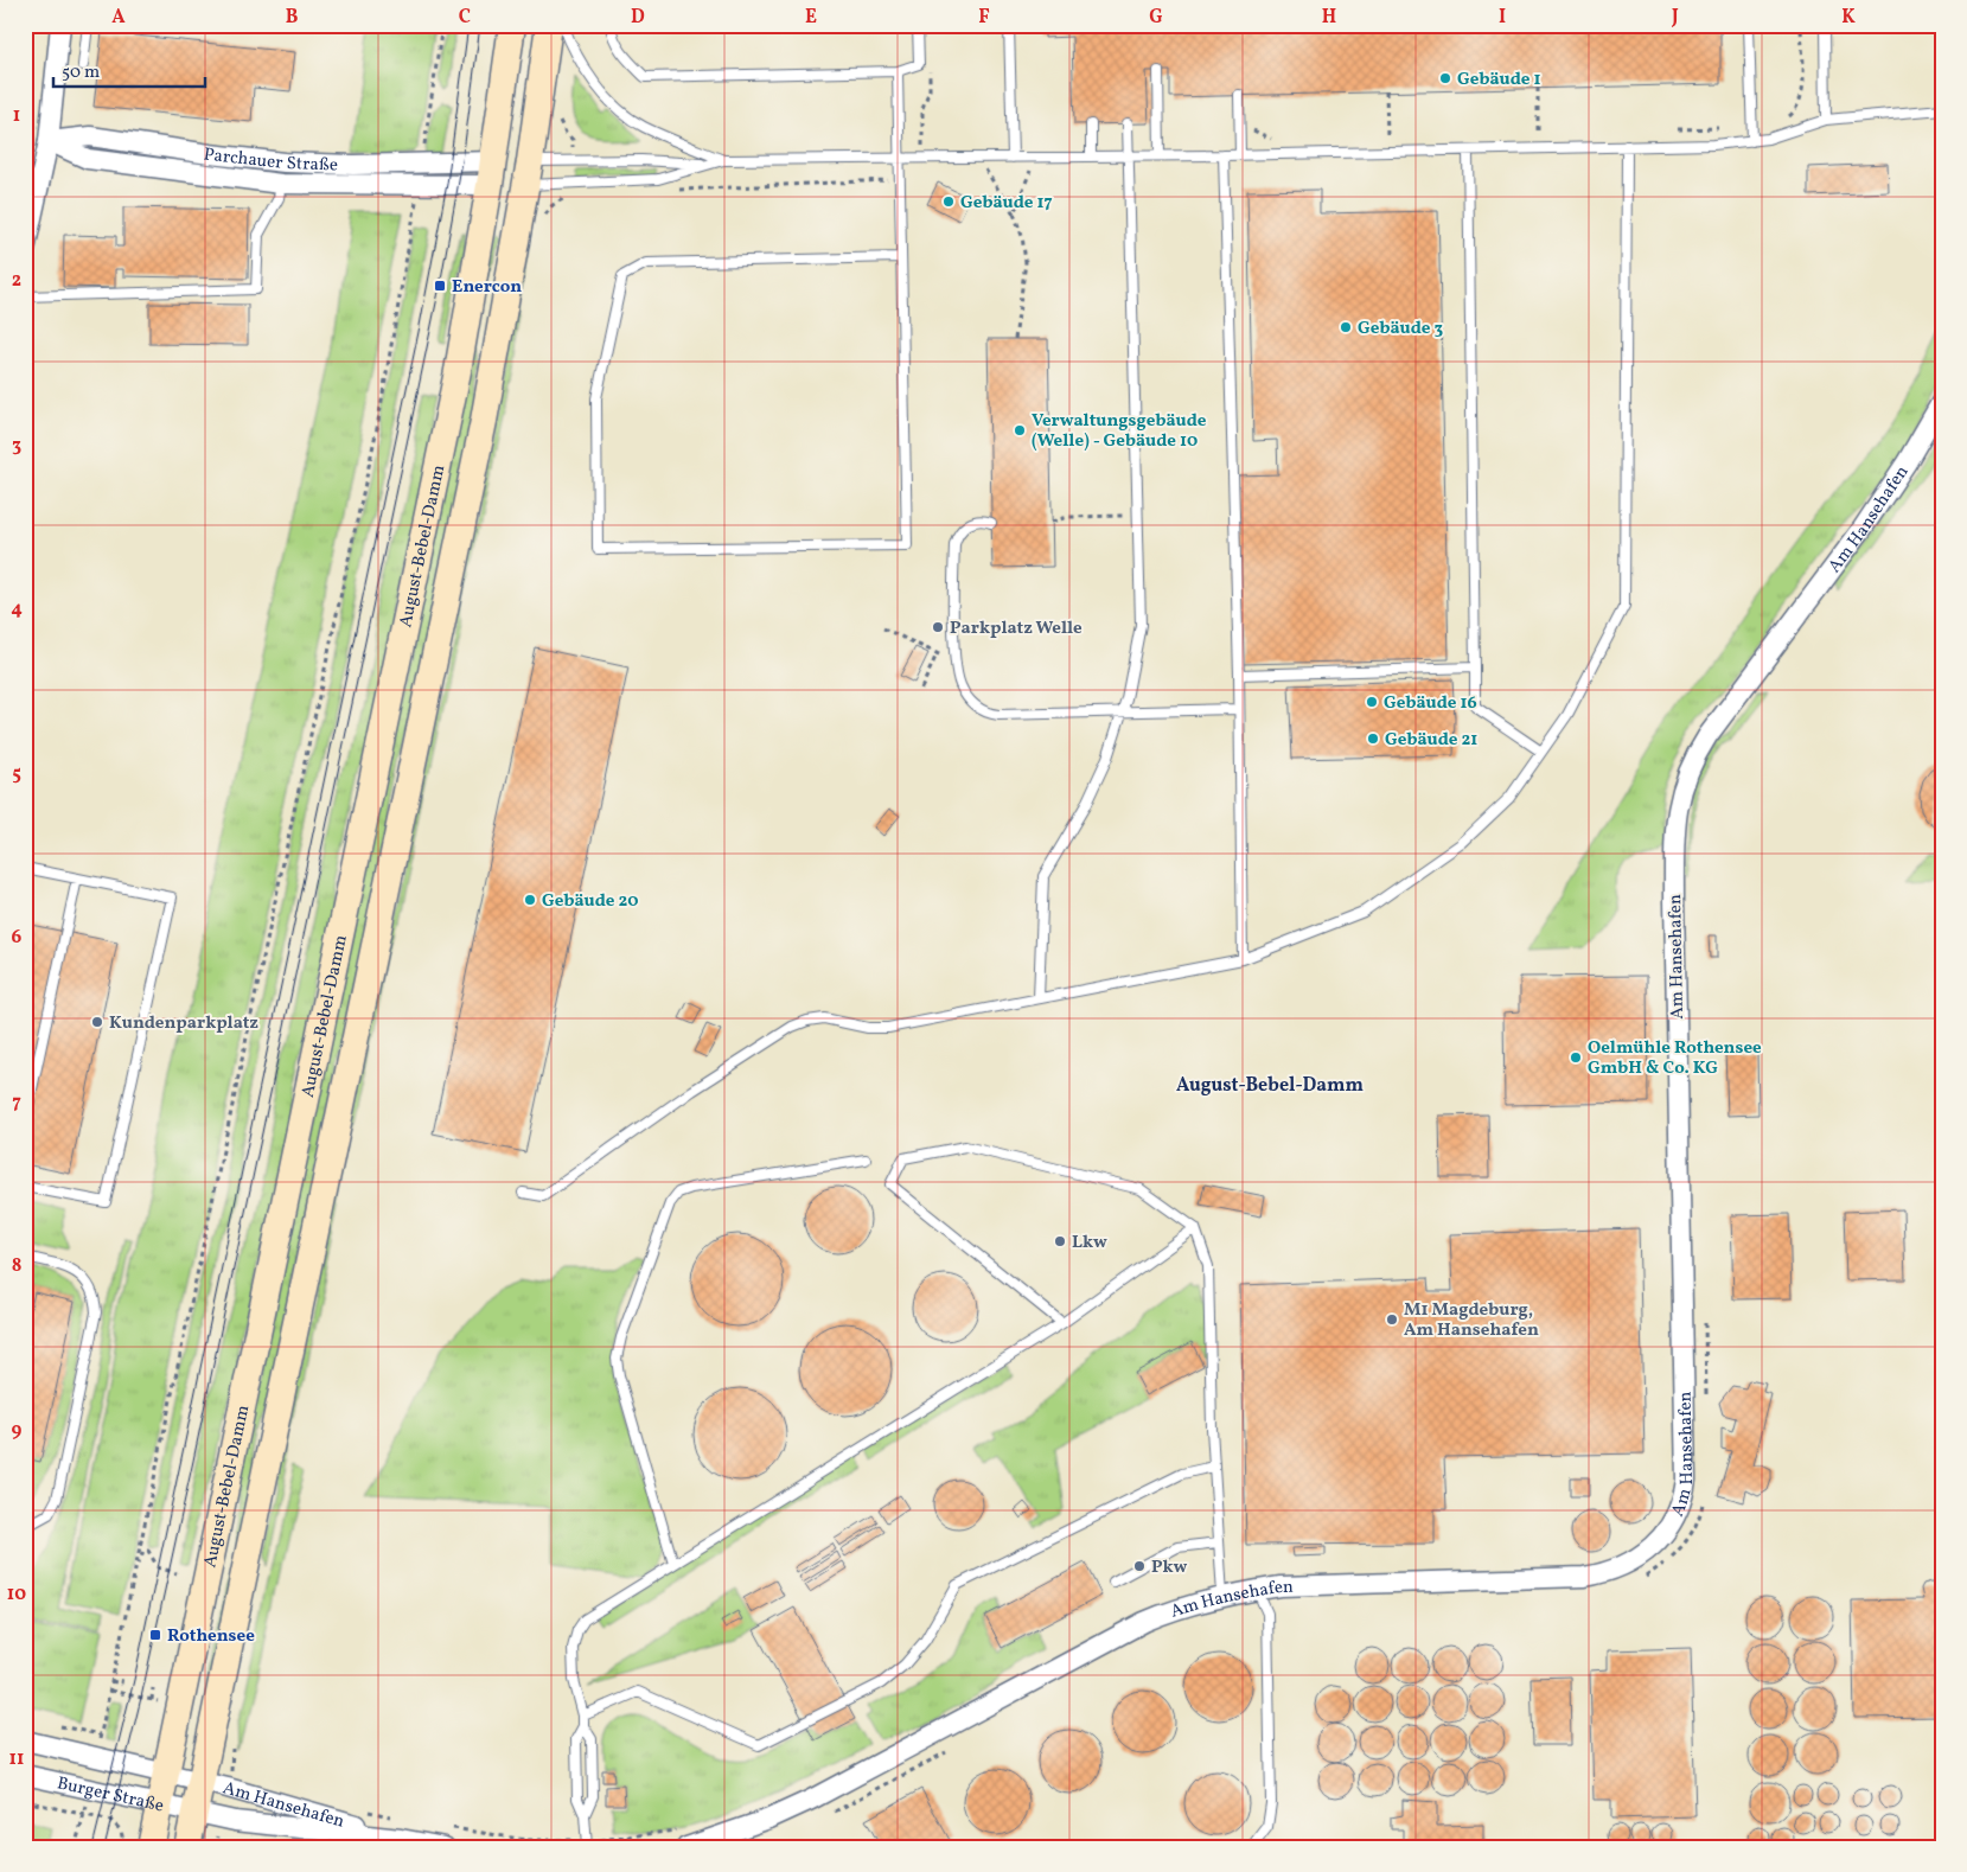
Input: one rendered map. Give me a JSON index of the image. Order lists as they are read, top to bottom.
{
  "streets": {
    "main road": ["August-Bebel-Damm"],
    "street": ["Parchauer Straße", "Am Hansehafen", "Burger Straße"]
  },
  "crossings": [
    ["Parchauer Straße", "August-Bebel-Damm"],
    ["Am Hansehafen", "August-Bebel-Damm"],
    ["Am Hansehafen", "Burger Straße"],
    ["August-Bebel-Damm", "Burger Straße"]
  ],
  "districts": ["August-Bebel-Damm"],
  "places": {
    "other": [
      "Gebäude 1",
      "Gebäude 17",
      "Gebäude 3",
      "Verwaltungsgebäude (Welle) - Gebäude 10",
      "Parkplatz Welle",
      "Gebäude 16",
      "Gebäude 21",
      "Gebäude 20",
      "Kundenparkplatz",
      "Oelmühle Rothensee GmbH & Co. KG",
      "Lkw",
      "M1 Magdeburg, Am Hansehafen",
      "Pkw"
    ],
    "transit": ["Enercon", "Rothensee"]
  },
  "scale_bar": "50 m",
  "grid": {
    "columns": [
      "A",
      "B",
      "C",
      "D",
      "E",
      "F",
      "G",
      "H",
      "I",
      "J",
      "K"
    ],
    "rows": [
      "1",
      "2",
      "3",
      "4",
      "5",
      "6",
      "7",
      "8",
      "9",
      "10",
      "11"
    ]
  }
}
